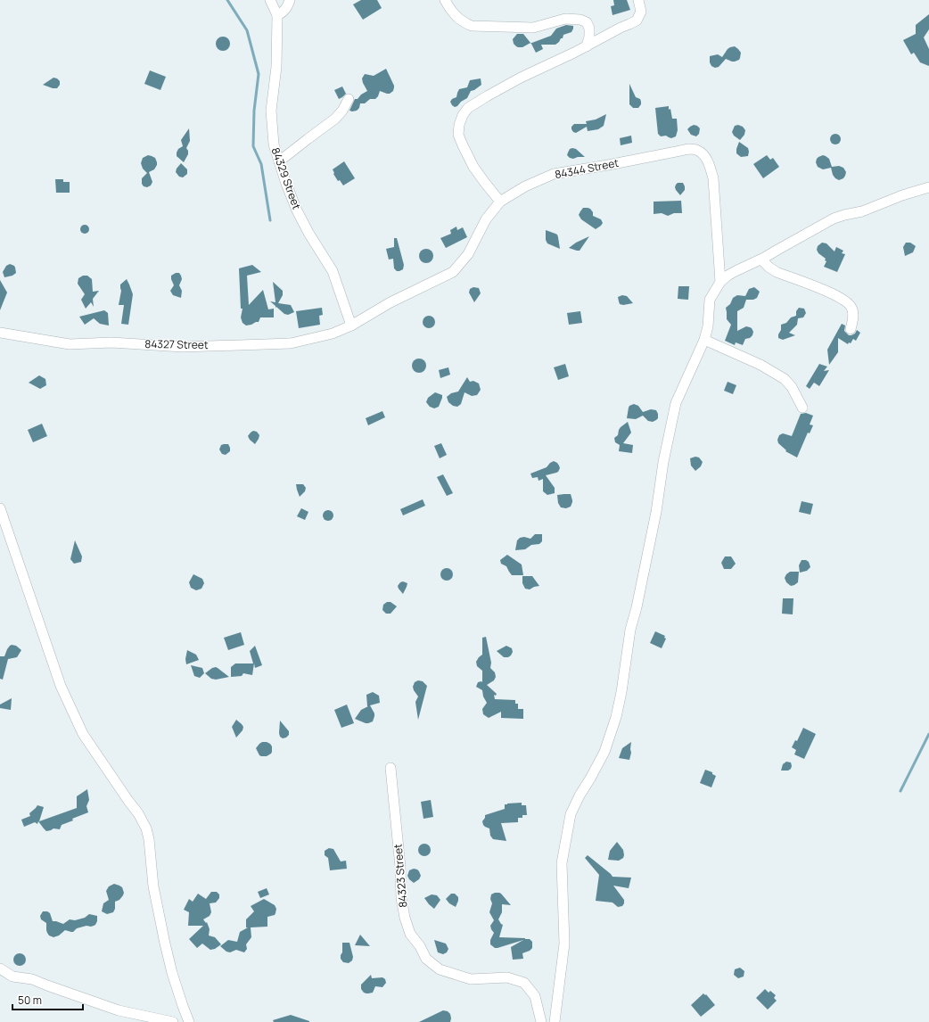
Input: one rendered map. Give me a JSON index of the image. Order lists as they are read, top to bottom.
{
  "streets": {
    "street": [
      "84344 Street",
      "84329 Street",
      "84327 Street",
      "84323 Street"
    ]
  },
  "crossings": [
    ["84344 Street", "84329 Street"],
    ["84344 Street", "84327 Street"],
    ["84329 Street", "84327 Street"]
  ],
  "scale_bar": "50 m"
}
